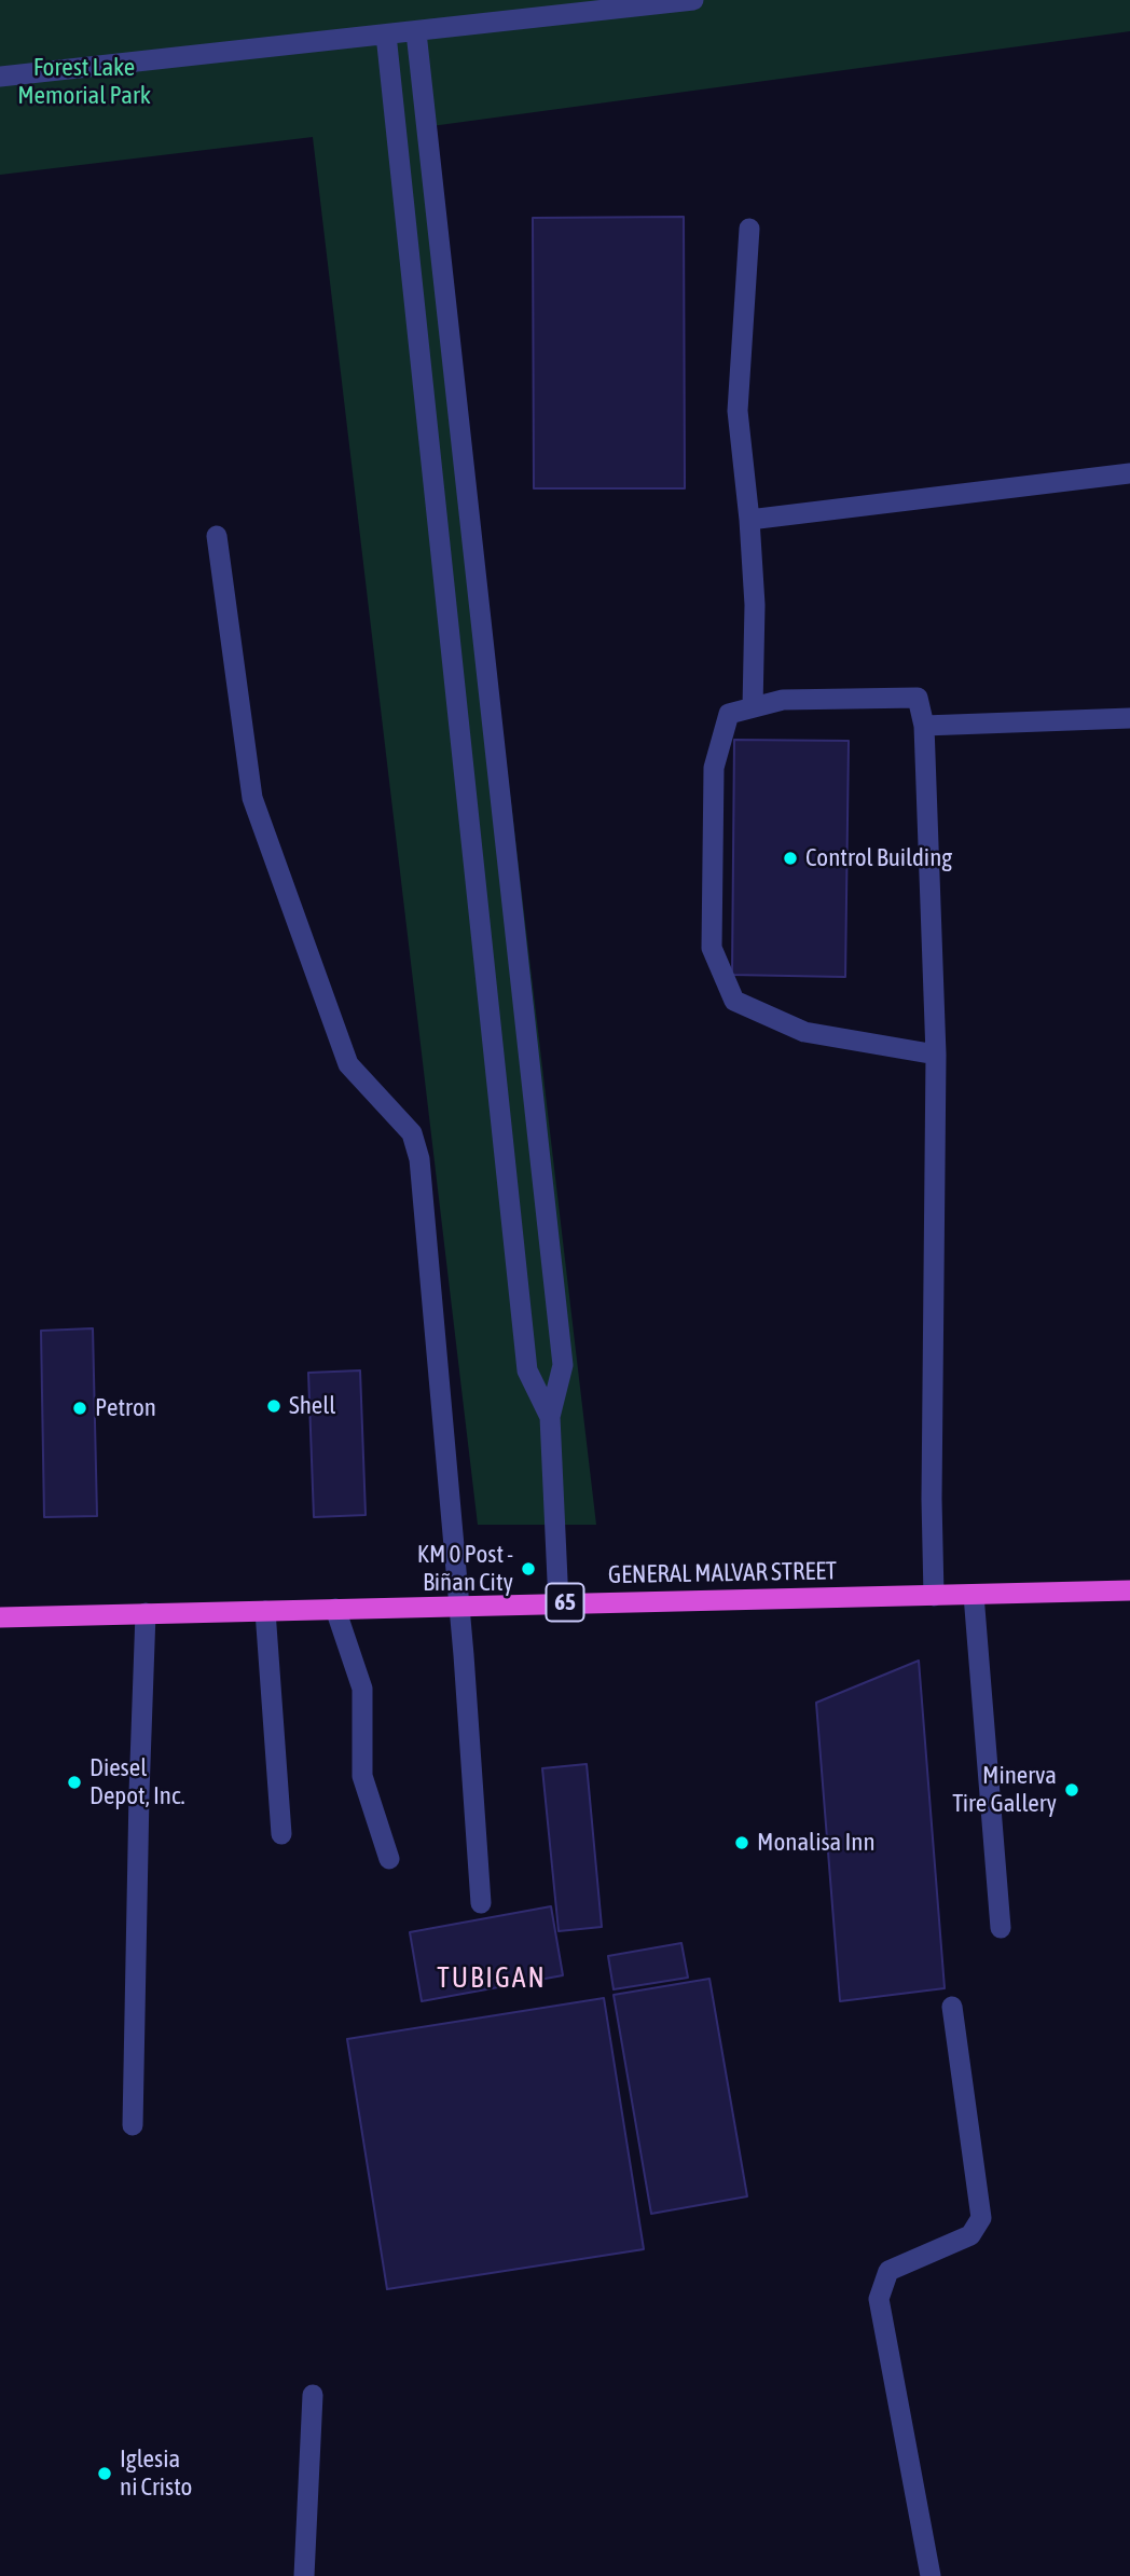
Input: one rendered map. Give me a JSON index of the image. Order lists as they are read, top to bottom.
{
  "streets": {
    "highway": ["GENERAL MALVAR STREET", "65"]
  },
  "districts": ["TUBIGAN"],
  "parks": ["Forest Lake Memorial Park"],
  "places": [
    "Control Building",
    "Shell",
    "Petron",
    "KM 0 Post - Biñan City",
    "Diesel Depot, Inc.",
    "Minerva Tire Gallery",
    "Monalisa Inn",
    "Iglesia ni Cristo"
  ]
}
